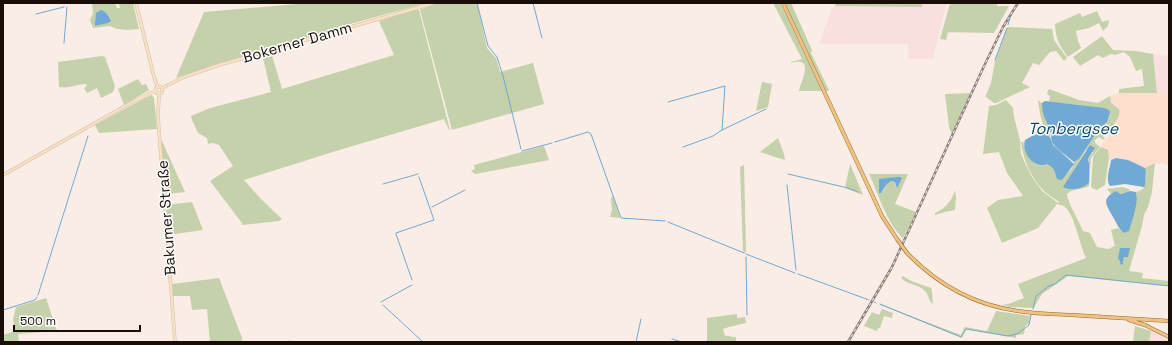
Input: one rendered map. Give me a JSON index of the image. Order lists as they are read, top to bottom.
{
  "streets": {
    "main road": ["Bokerner Damm", "Bakumer Straße"]
  },
  "crossings": [
    ["Bokerner Damm", "Bakumer Straße"]
  ],
  "water": ["Tonbergsee"],
  "scale_bar": "500 m"
}
